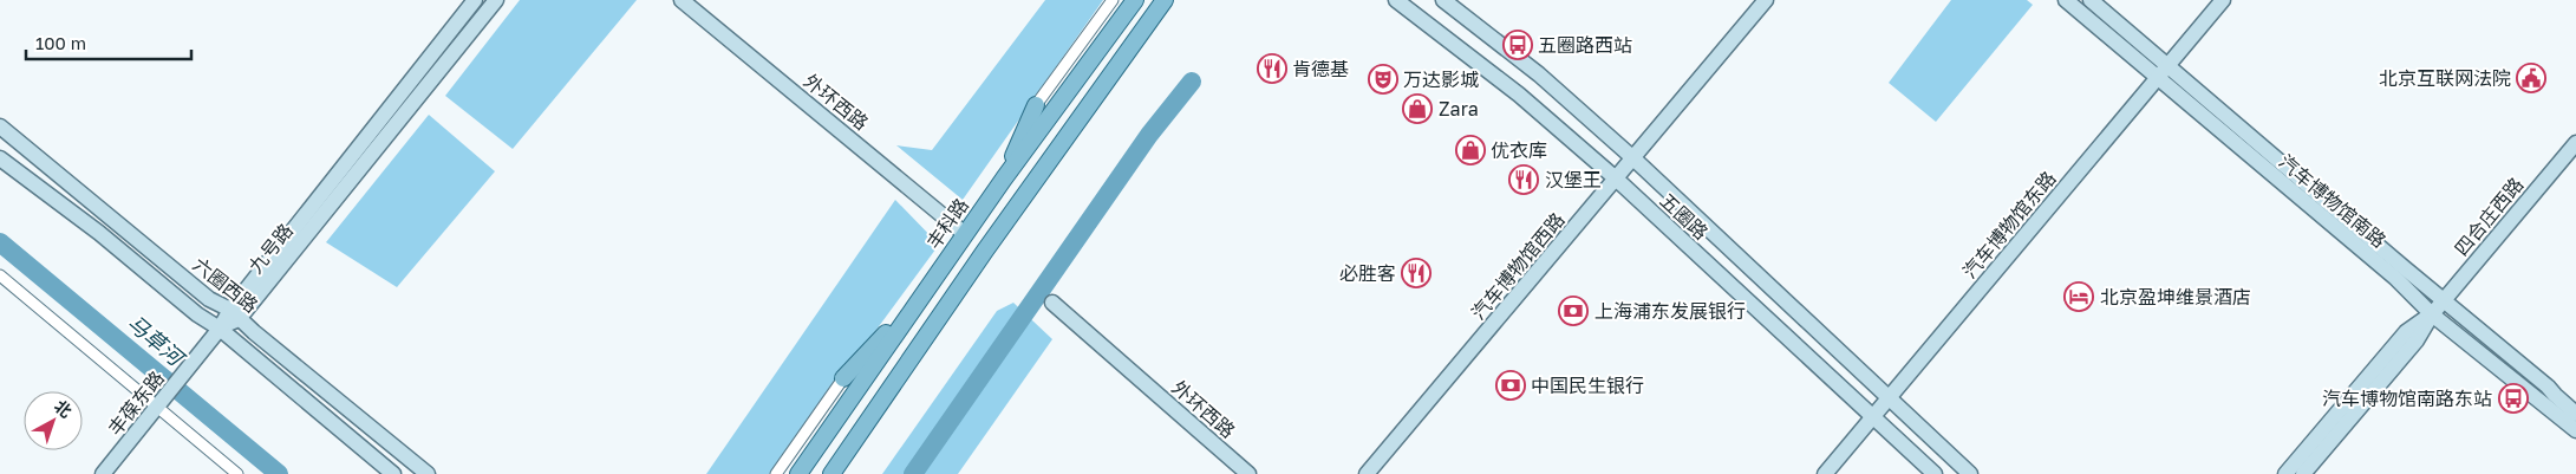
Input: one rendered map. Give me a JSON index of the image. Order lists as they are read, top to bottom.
{
  "streets": {
    "main road": ["丰科路"],
    "street": [
      "外环西路",
      "汽车博物馆南路",
      "五圈路",
      "四合庄西路",
      "汽车博物馆东路",
      "九号路",
      "汽车博物馆西路",
      "六圈西路",
      "丰葆东路"
    ]
  },
  "crossings": [
    ["外环西路", "丰科路"],
    ["汽车博物馆南路", "四合庄西路"],
    ["汽车博物馆南路", "汽车博物馆东路"],
    ["五圈路", "汽车博物馆东路"],
    ["五圈路", "汽车博物馆西路"],
    ["九号路", "六圈西路"],
    ["九号路", "丰葆东路"],
    ["六圈西路", "丰葆东路"]
  ],
  "water": ["马草河"],
  "places": {
    "bus stop": ["五圈路西站", "汽车博物馆南路东站"],
    "restaurant": ["肯德基", "汉堡王", "必胜客"],
    "public building": ["北京互联网法院"],
    "theatre": ["万达影城"],
    "shop": ["Zara", "优衣库"],
    "hotel": ["北京盈坤维景酒店"],
    "bank": ["上海浦东发展银行", "中国民生银行"]
  },
  "scale_bar": "100 m",
  "north": "top right"
}
